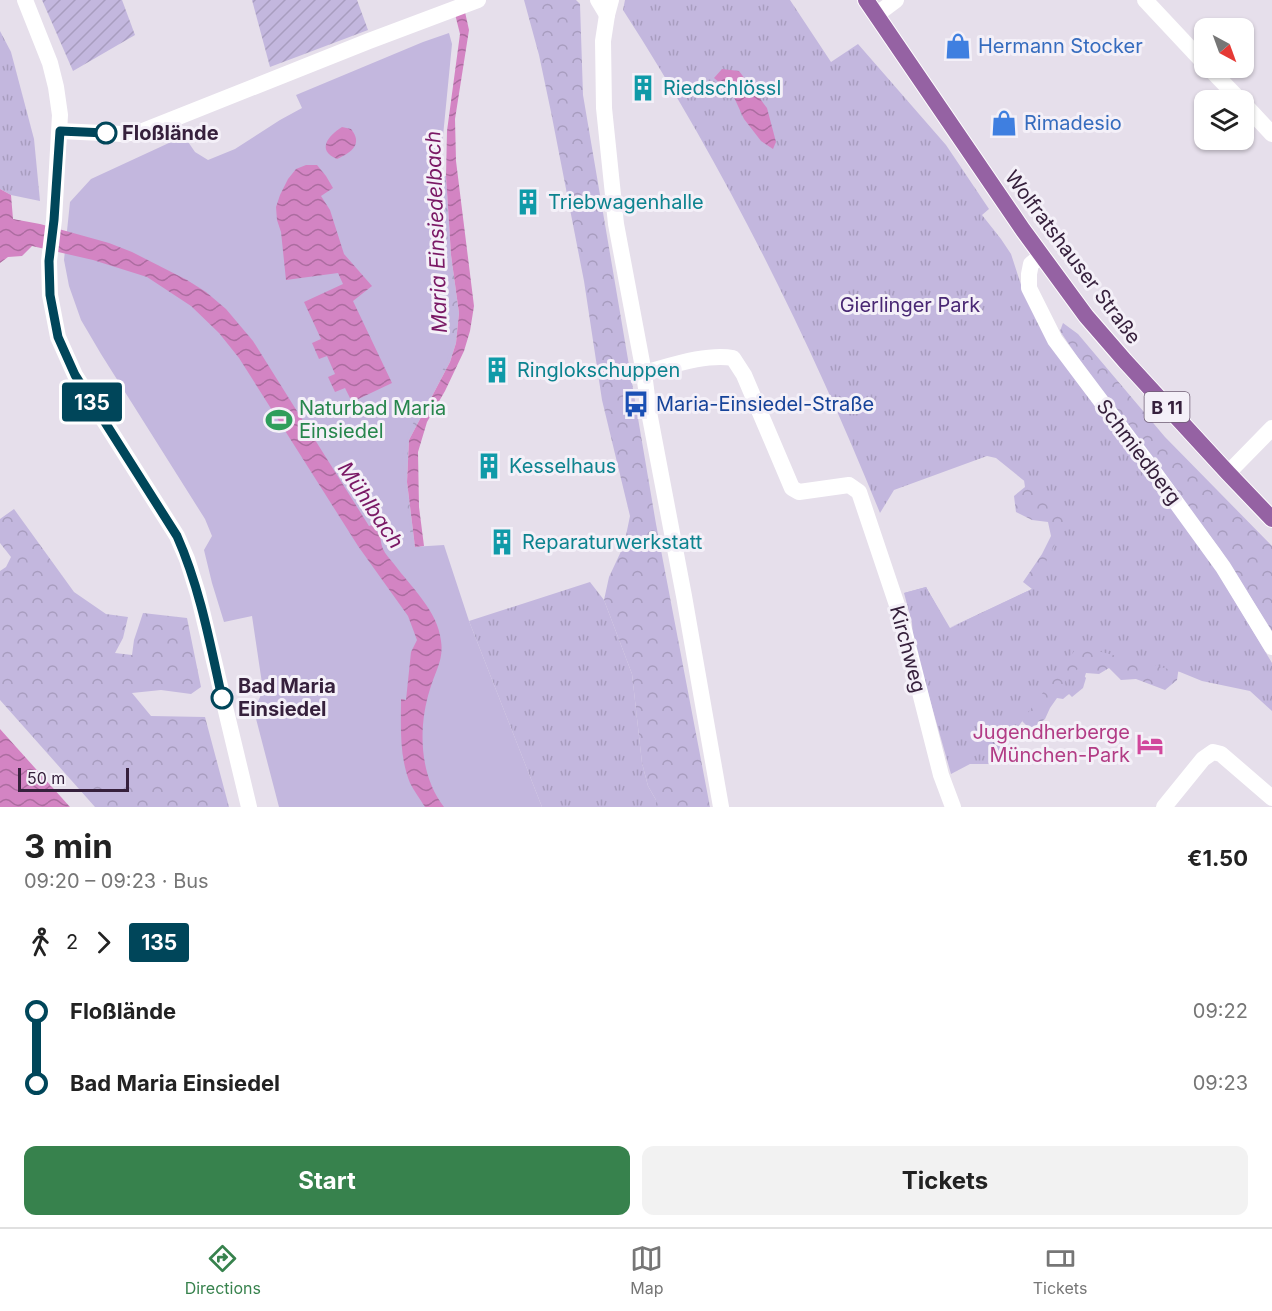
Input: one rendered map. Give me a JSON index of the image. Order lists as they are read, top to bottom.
{
  "streets": {
    "main road": ["Wolfratshauser Straße", "B 11"],
    "street": ["Schmiedberg", "Kirchweg"]
  },
  "crossings": [
    ["Wolfratshauser Straße", "Schmiedberg"]
  ],
  "water": ["Maria Einsiedelbach", "Mühlbach"],
  "parks": ["Gierlinger Park"],
  "places": {
    "shop": ["Hermann Stocker", "Rimadesio"],
    "building": [
      "Riedschlössl",
      "Triebwagenhalle",
      "Ringlokschuppen",
      "Kesselhaus",
      "Reparaturwerkstatt"
    ],
    "other": ["Floßlände", "Bad Maria Einsiedel"],
    "bus stop": ["Maria-Einsiedel-Straße"],
    "sports": ["Naturbad Maria Einsiedel"],
    "hotel": ["Jugendherberge München-Park"]
  },
  "lines": ["bus line 135"],
  "scale_bar": "50 m",
  "north": "bottom right",
  "page": {
    "on_map": "135",
    "scale": "50 m",
    "heading": ["3 min", "09:20 – 09:23 · Bus", "€1.50"],
    "legs": ["2", "135"],
    "list": [
      {
        "name": "Floßlände",
        "value": "09:22"
      },
      {
        "name": "Bad Maria Einsiedel",
        "value": "09:23"
      }
    ],
    "buttons": ["Start", "Tickets"],
    "tabs": ["Directions", "Map", "Tickets"]
  }
}
